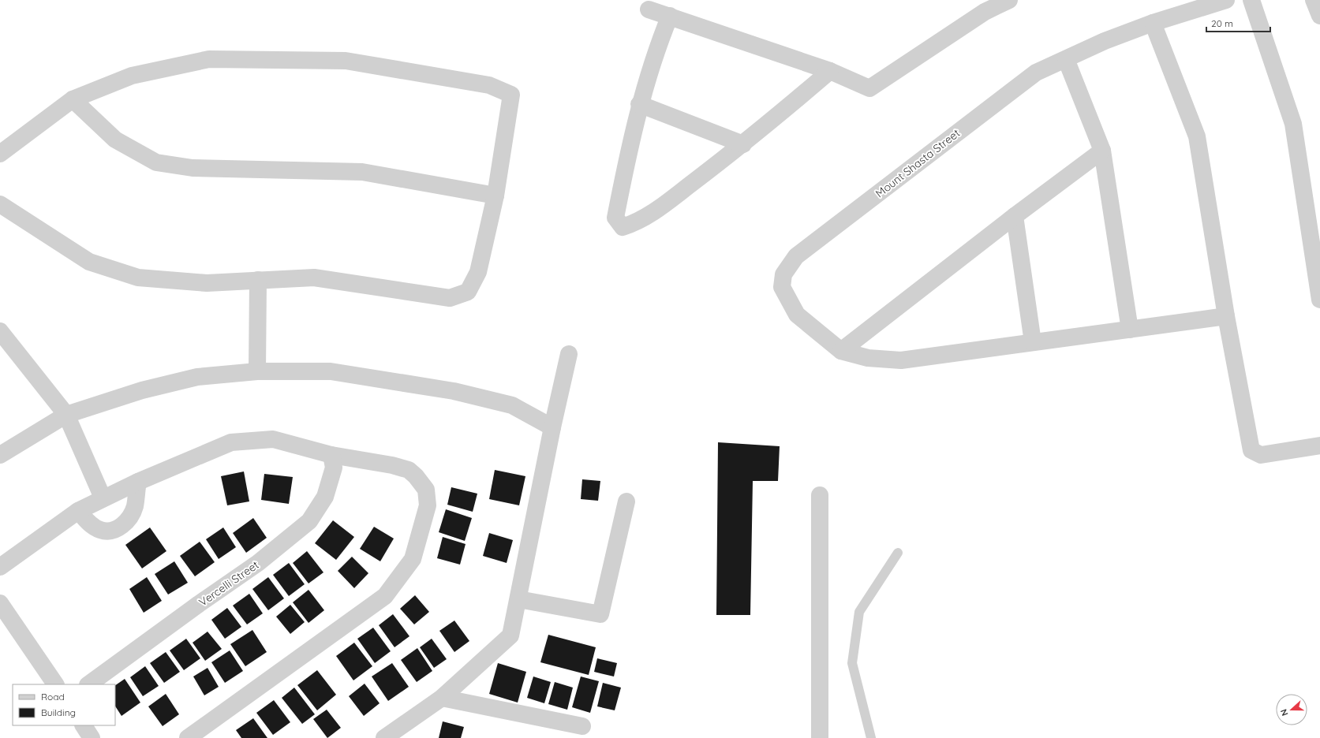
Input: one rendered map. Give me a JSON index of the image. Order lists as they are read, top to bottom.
{
  "streets": {
    "street": ["Mount Shasta Street", "Vercelli Street"]
  },
  "legend": ["Road", "Building"],
  "scale_bar": "20 m",
  "north": "left"
}
